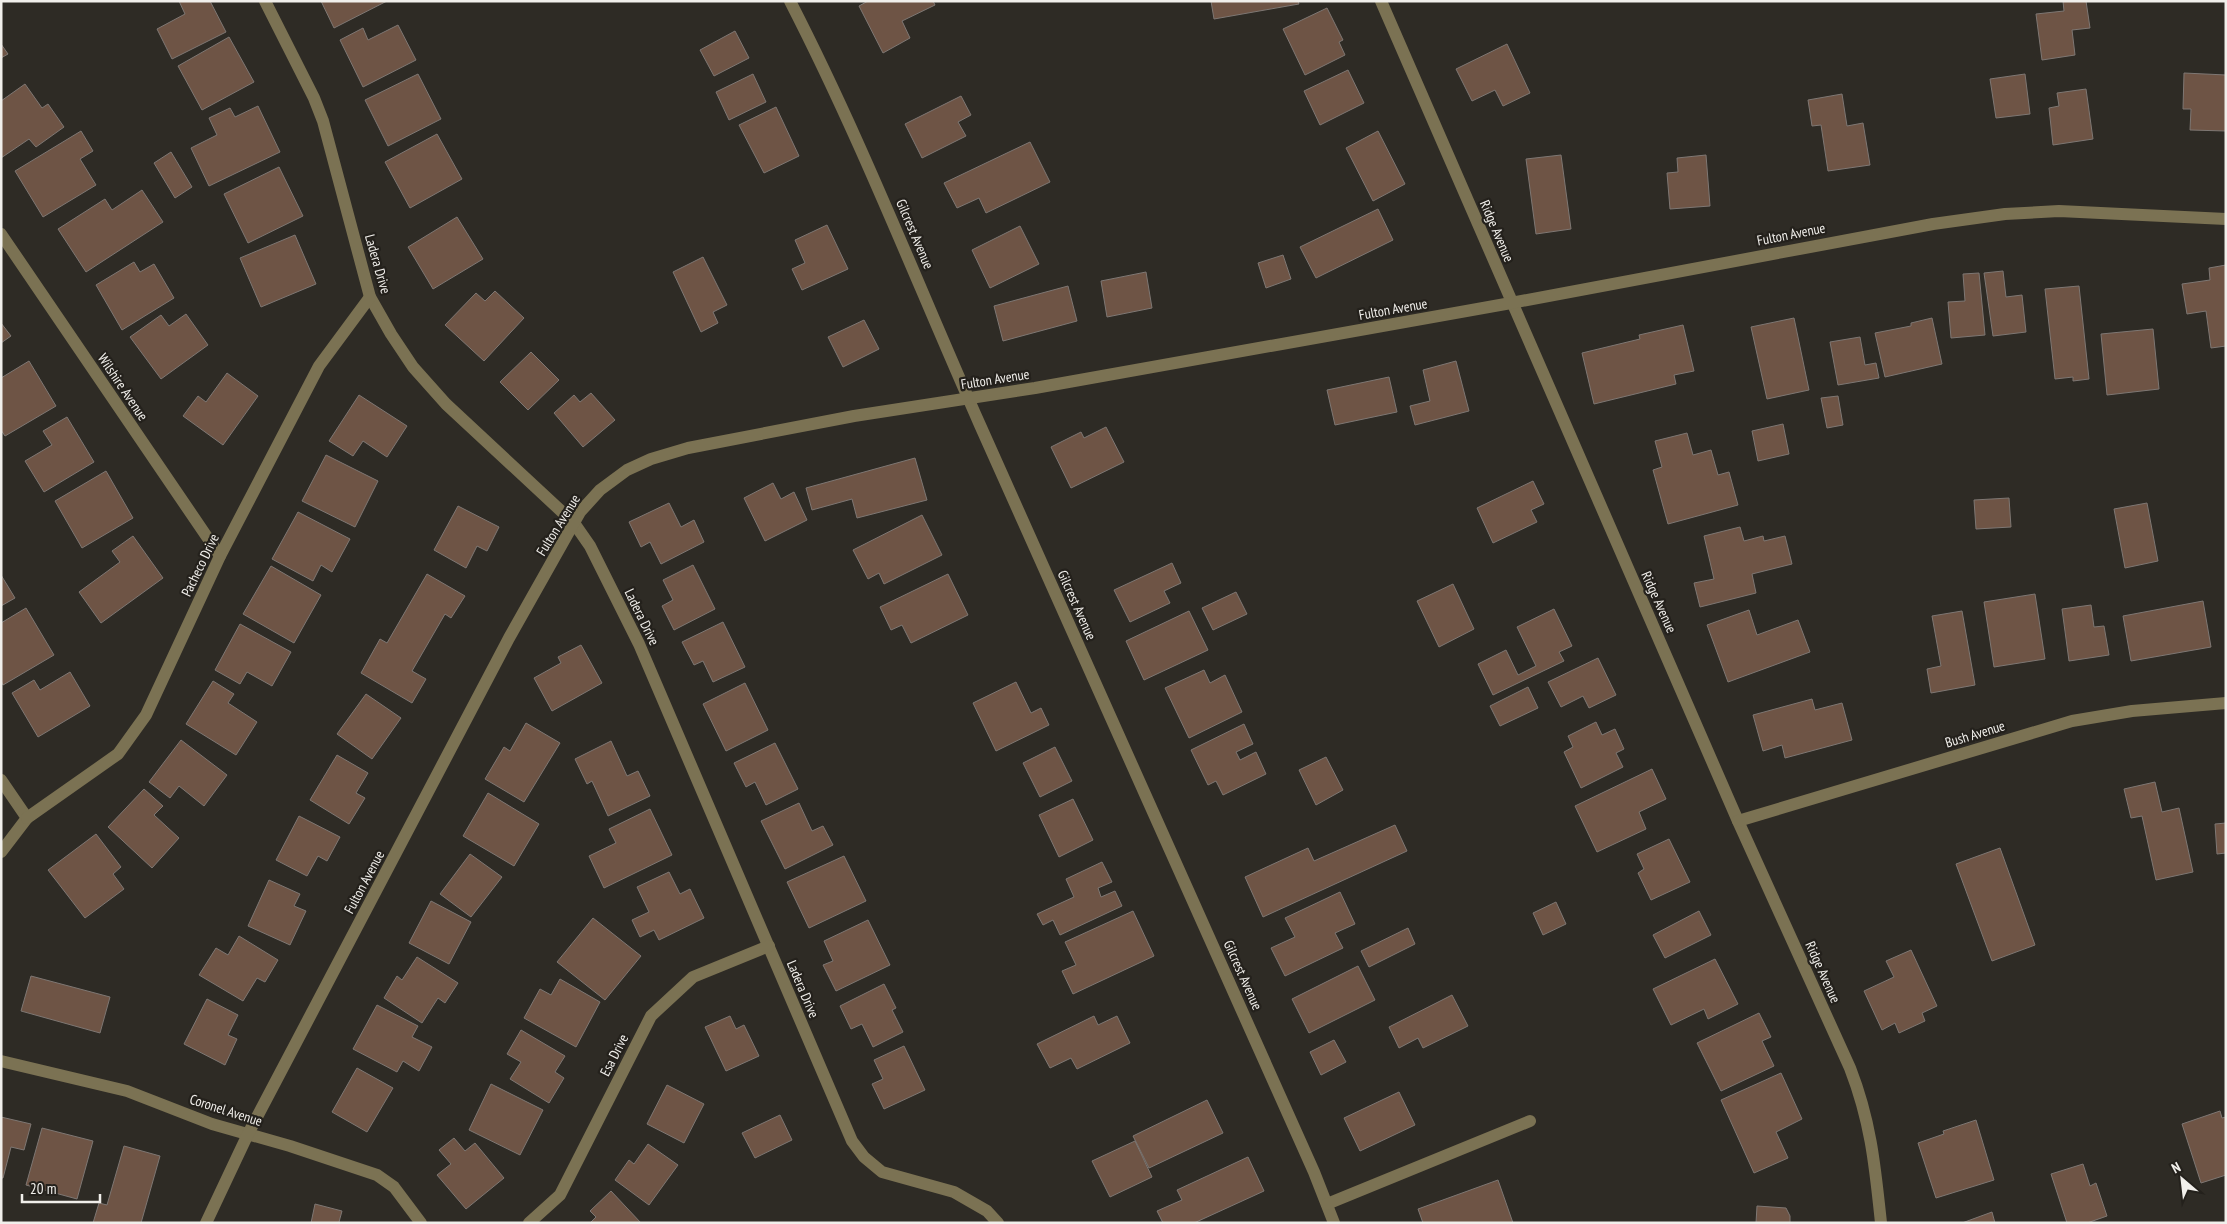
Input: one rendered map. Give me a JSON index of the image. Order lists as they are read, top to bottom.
{
  "streets": {
    "street": [
      "Ridge Avenue",
      "Gilcrest Avenue",
      "Fulton Avenue",
      "Ladera Drive",
      "Wilshire Avenue",
      "Pacheco Drive",
      "Bush Avenue",
      "Esa Drive",
      "Coronel Avenue"
    ]
  },
  "crossings": [
    ["Ridge Avenue", "Fulton Avenue"],
    ["Ridge Avenue", "Bush Avenue"],
    ["Gilcrest Avenue", "Fulton Avenue"],
    ["Fulton Avenue", "Ladera Drive"],
    ["Fulton Avenue", "Coronel Avenue"],
    ["Ladera Drive", "Pacheco Drive"],
    ["Ladera Drive", "Esa Drive"],
    ["Wilshire Avenue", "Pacheco Drive"]
  ],
  "scale_bar": "20 m",
  "north": "top left"
}
